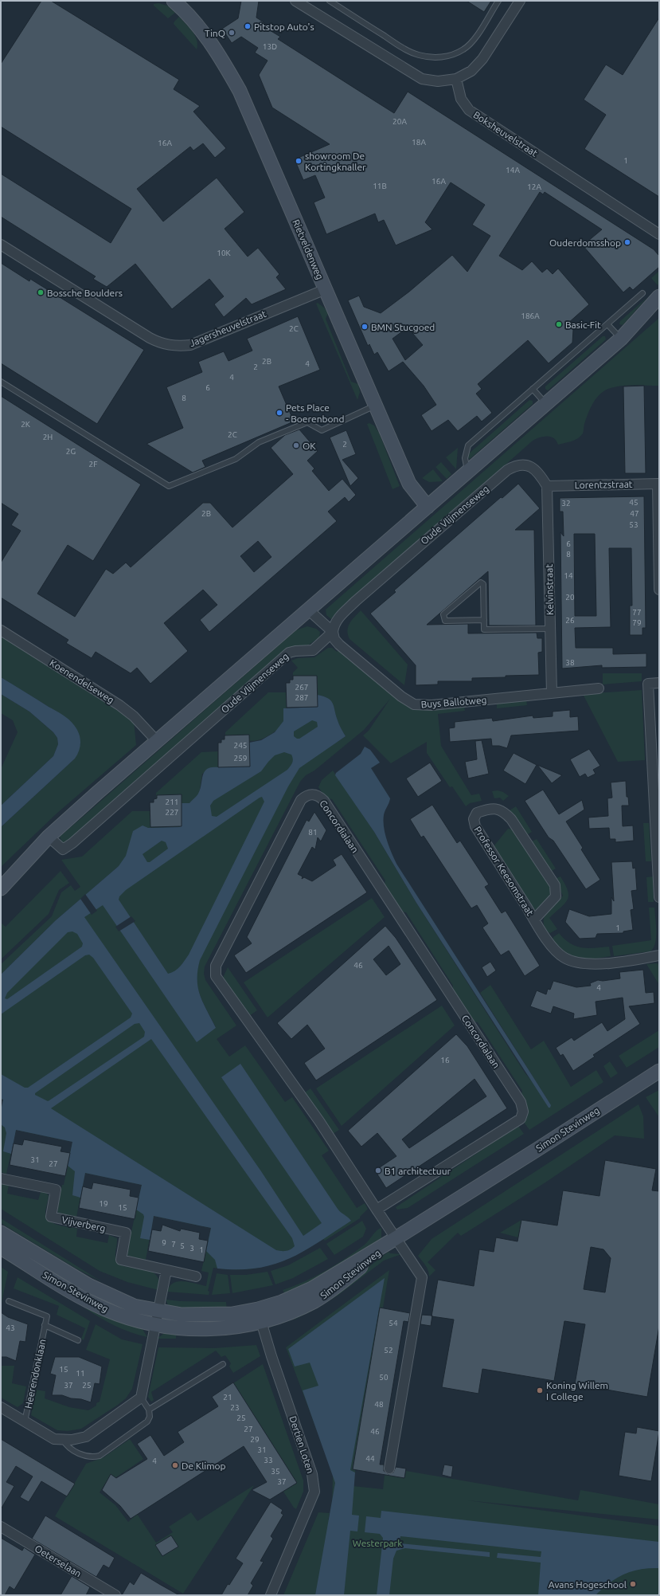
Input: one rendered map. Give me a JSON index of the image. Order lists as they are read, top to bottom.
{
  "streets": {
    "street": [
      "Boksheuvelstraat",
      "Rietveldenweg",
      "Jagersheuvelstraat",
      "Lorentzstraat",
      "Oude Vlijmenseweg",
      "Kelvinstraat",
      "Koenendelseweg",
      "Buys Ballotweg",
      "Concordialaan",
      "Professor Keesomstraat",
      "Simon Stevinweg",
      "Vijverberg",
      "Heerendonklaan",
      "Dertien Loten",
      "Oeterselaan"
    ]
  },
  "crossings": [
    ["Rietveldenweg", "Jagersheuvelstraat"],
    ["Lorentzstraat", "Oude Vlijmenseweg"],
    ["Lorentzstraat", "Kelvinstraat"],
    ["Oude Vlijmenseweg", "Kelvinstraat"],
    ["Oude Vlijmenseweg", "Buys Ballotweg"],
    ["Kelvinstraat", "Buys Ballotweg"],
    ["Concordialaan", "Simon Stevinweg"],
    ["Simon Stevinweg", "Dertien Loten"]
  ],
  "parks": ["Westerpark"],
  "places": [
    "Pitstop Auto's",
    "TinQ",
    "showroom De Kortingknaller",
    "Ouderdomsshop",
    "Bossche Boulders",
    "Basic-Fit",
    "BMN Stucgoed",
    "Pets Place - Boerenbond",
    "OK",
    "B1 architectuur",
    "Koning Willem I College",
    "De Klimop",
    "Avans Hogeschool"
  ],
  "house_numbers": [
    "13D",
    "20A",
    "18A",
    "16A",
    "1",
    "14A",
    "16A",
    "11B",
    "12A",
    "10K",
    "186A",
    "2C",
    "2B",
    "4",
    "2",
    "4",
    "6",
    "8",
    "2K",
    "2C",
    "2H",
    "2",
    "2G",
    "2F",
    "45",
    "32",
    "2B",
    "47",
    "53",
    "6",
    "8",
    "14",
    "20",
    "77",
    "26",
    "79",
    "38",
    "267",
    "287",
    "245",
    "259",
    "211",
    "227",
    "81",
    "1",
    "46",
    "4",
    "16",
    "31",
    "27",
    "19",
    "15",
    "9",
    "7",
    "5",
    "3",
    "1",
    "54",
    "43",
    "52",
    "15",
    "11",
    "50",
    "37",
    "25",
    "21",
    "48",
    "23",
    "25",
    "27",
    "46",
    "29",
    "31",
    "44",
    "33",
    "4",
    "35",
    "37"
  ]
}
